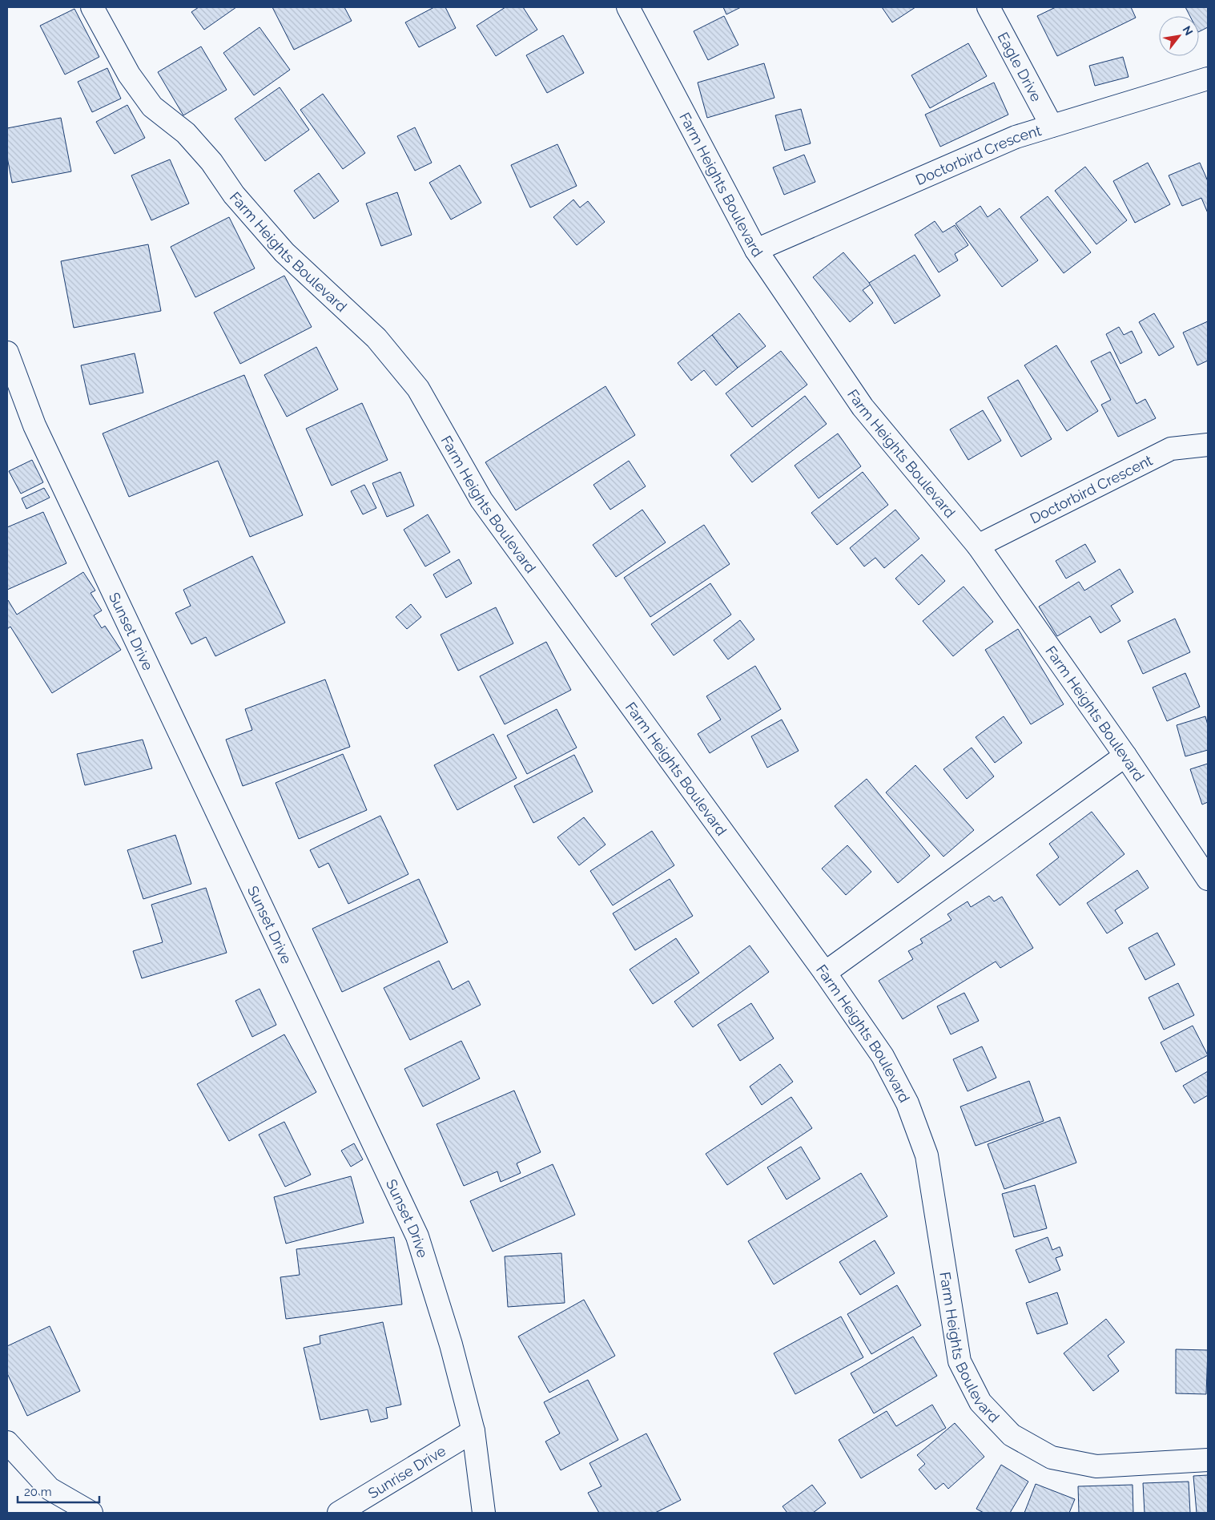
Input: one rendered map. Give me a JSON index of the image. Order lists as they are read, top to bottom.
{
  "streets": {
    "street": [
      "Eagle Drive",
      "Doctorbird Crescent",
      "Farm Heights Boulevard",
      "Sunset Drive",
      "Sunrise Drive"
    ]
  },
  "crossings": [
    ["Eagle Drive", "Doctorbird Crescent"],
    ["Doctorbird Crescent", "Farm Heights Boulevard"],
    ["Sunset Drive", "Sunrise Drive"]
  ],
  "scale_bar": "20 m",
  "north": "top right"
}
